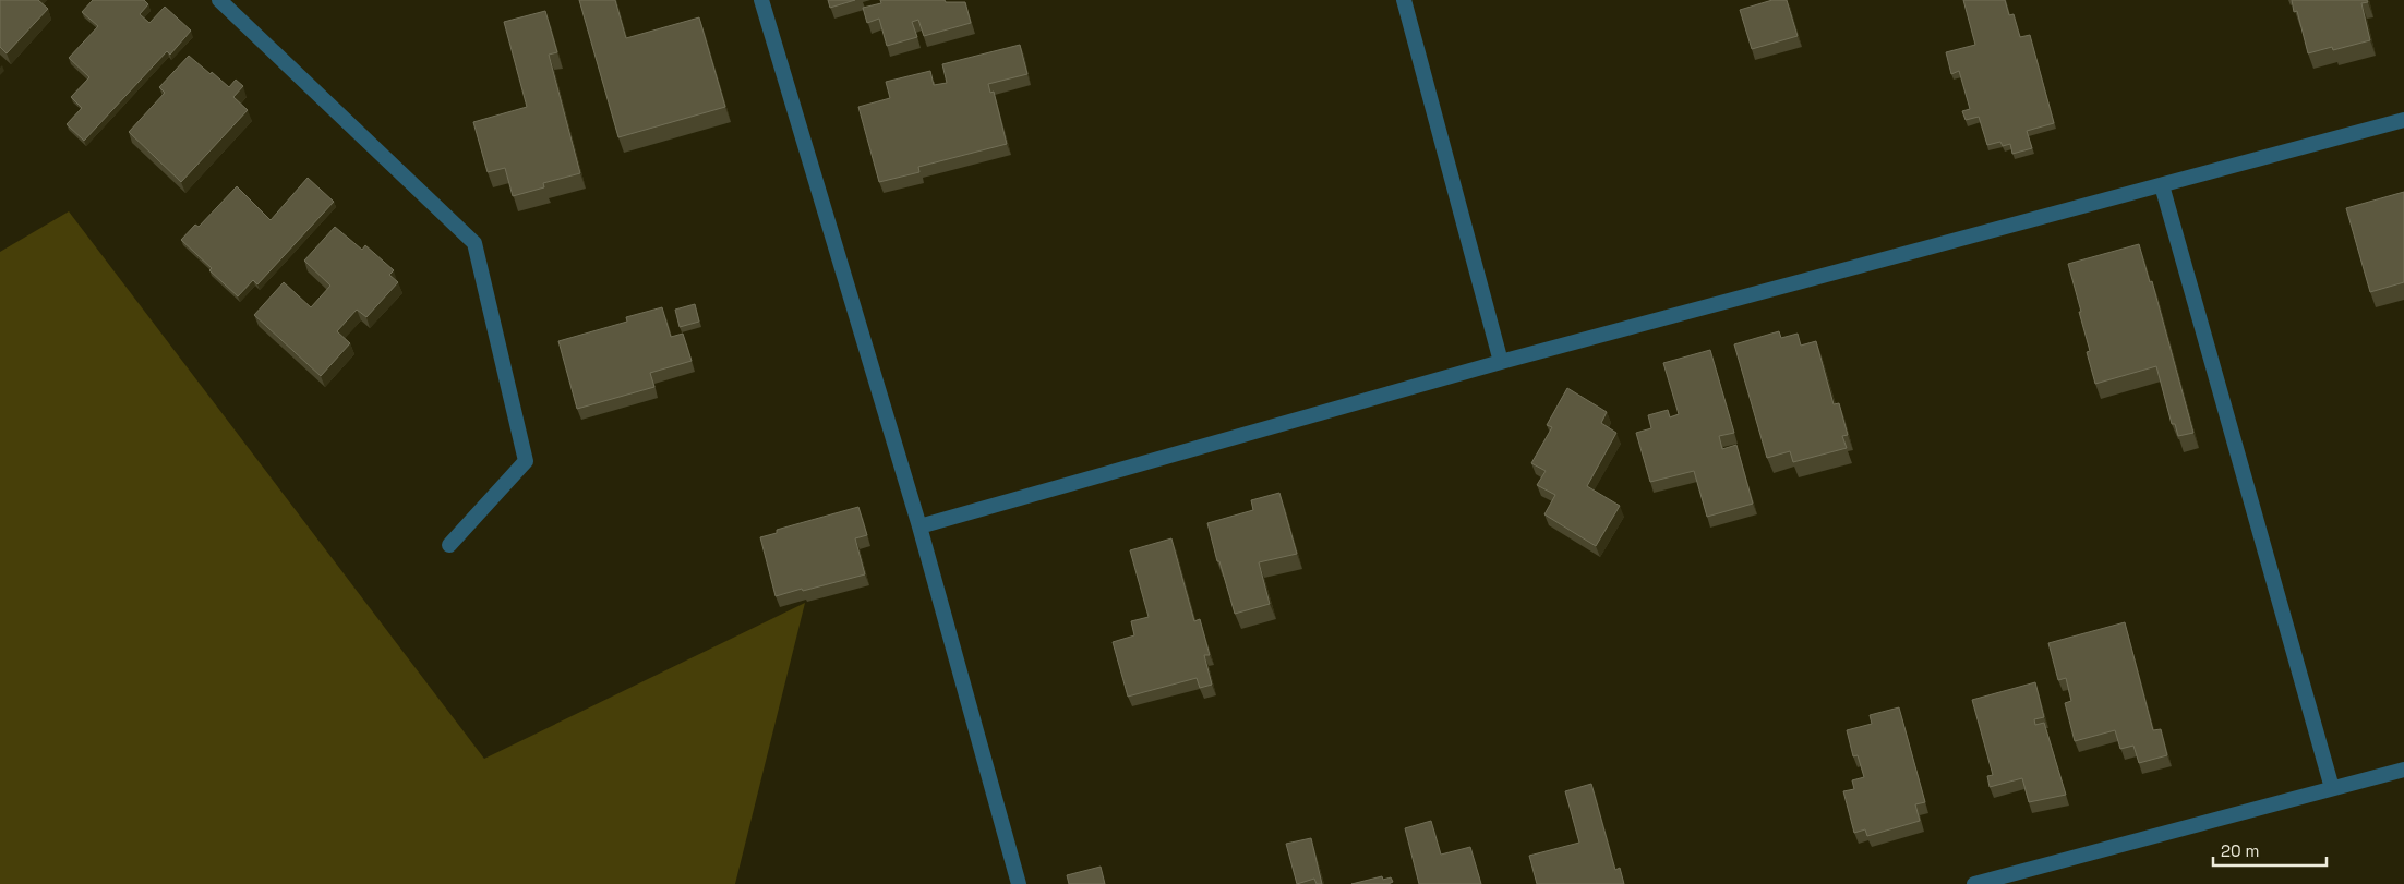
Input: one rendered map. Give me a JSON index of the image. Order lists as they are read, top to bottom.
{
  "scale_bar": "20 m"
}
